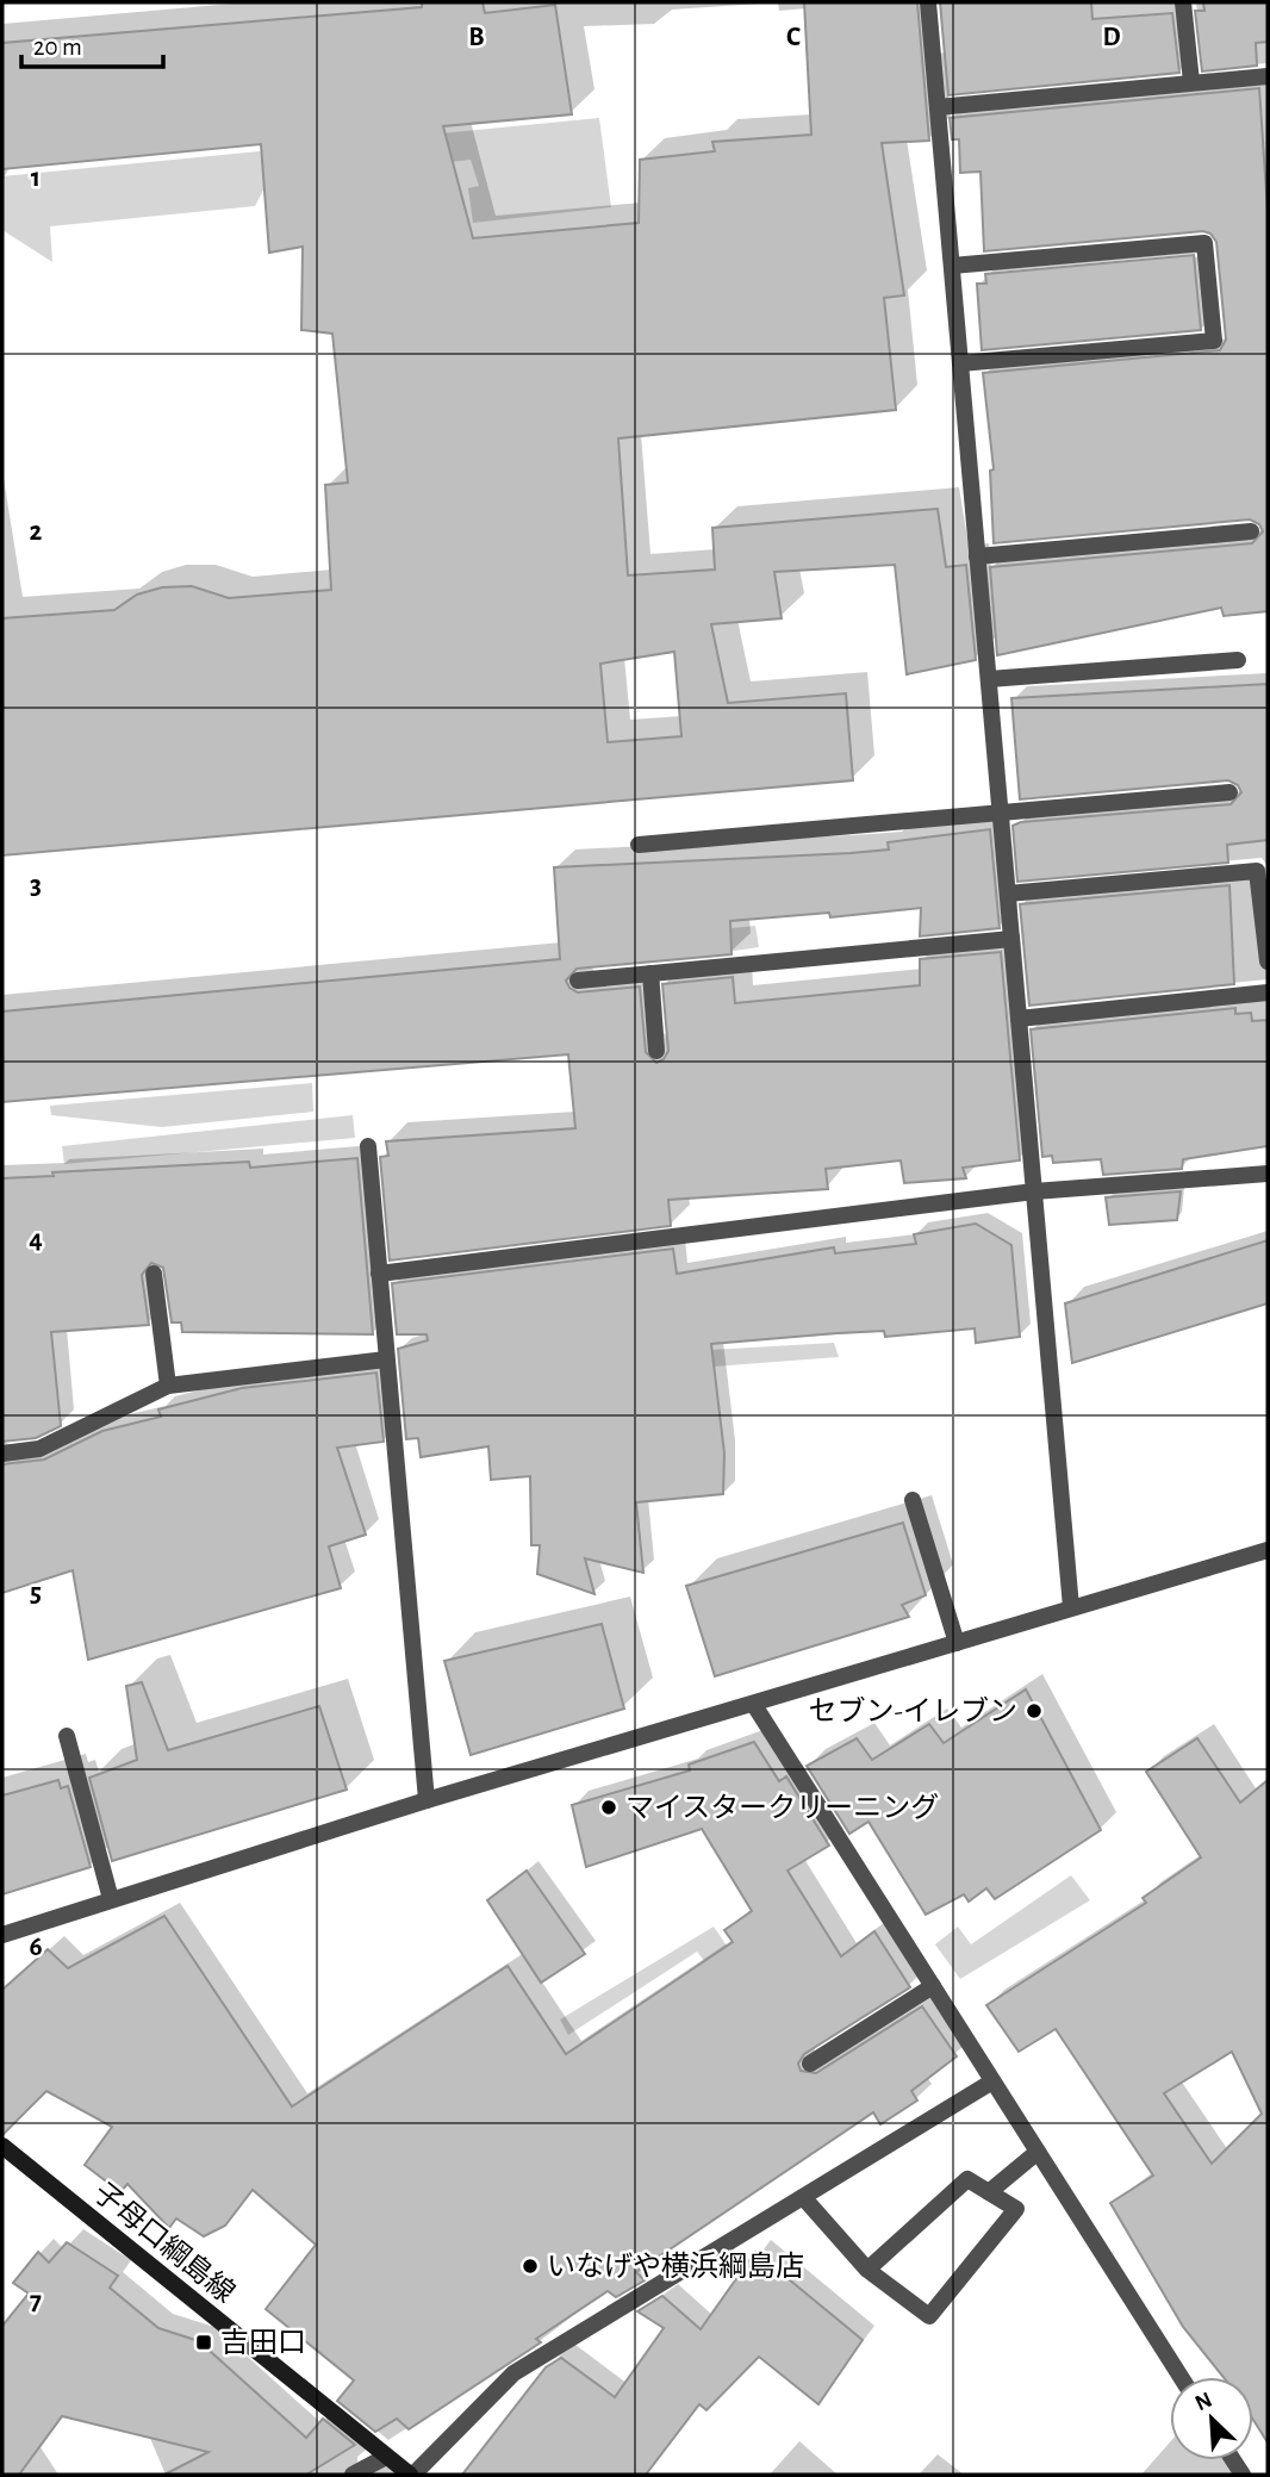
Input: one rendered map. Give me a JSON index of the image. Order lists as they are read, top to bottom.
{
  "streets": {
    "main road": ["子母口綱島線"]
  },
  "places": {
    "other": ["セブン-イレブン", "マイスタークリーニング", "いなげや横浜綱島店"],
    "transit": ["吉田口"]
  },
  "scale_bar": "20 m",
  "north": "top left",
  "grid": {
    "columns": ["B", "C", "D"],
    "rows": [
      "1",
      "2",
      "3",
      "4",
      "5",
      "6",
      "7"
    ]
  }
}
